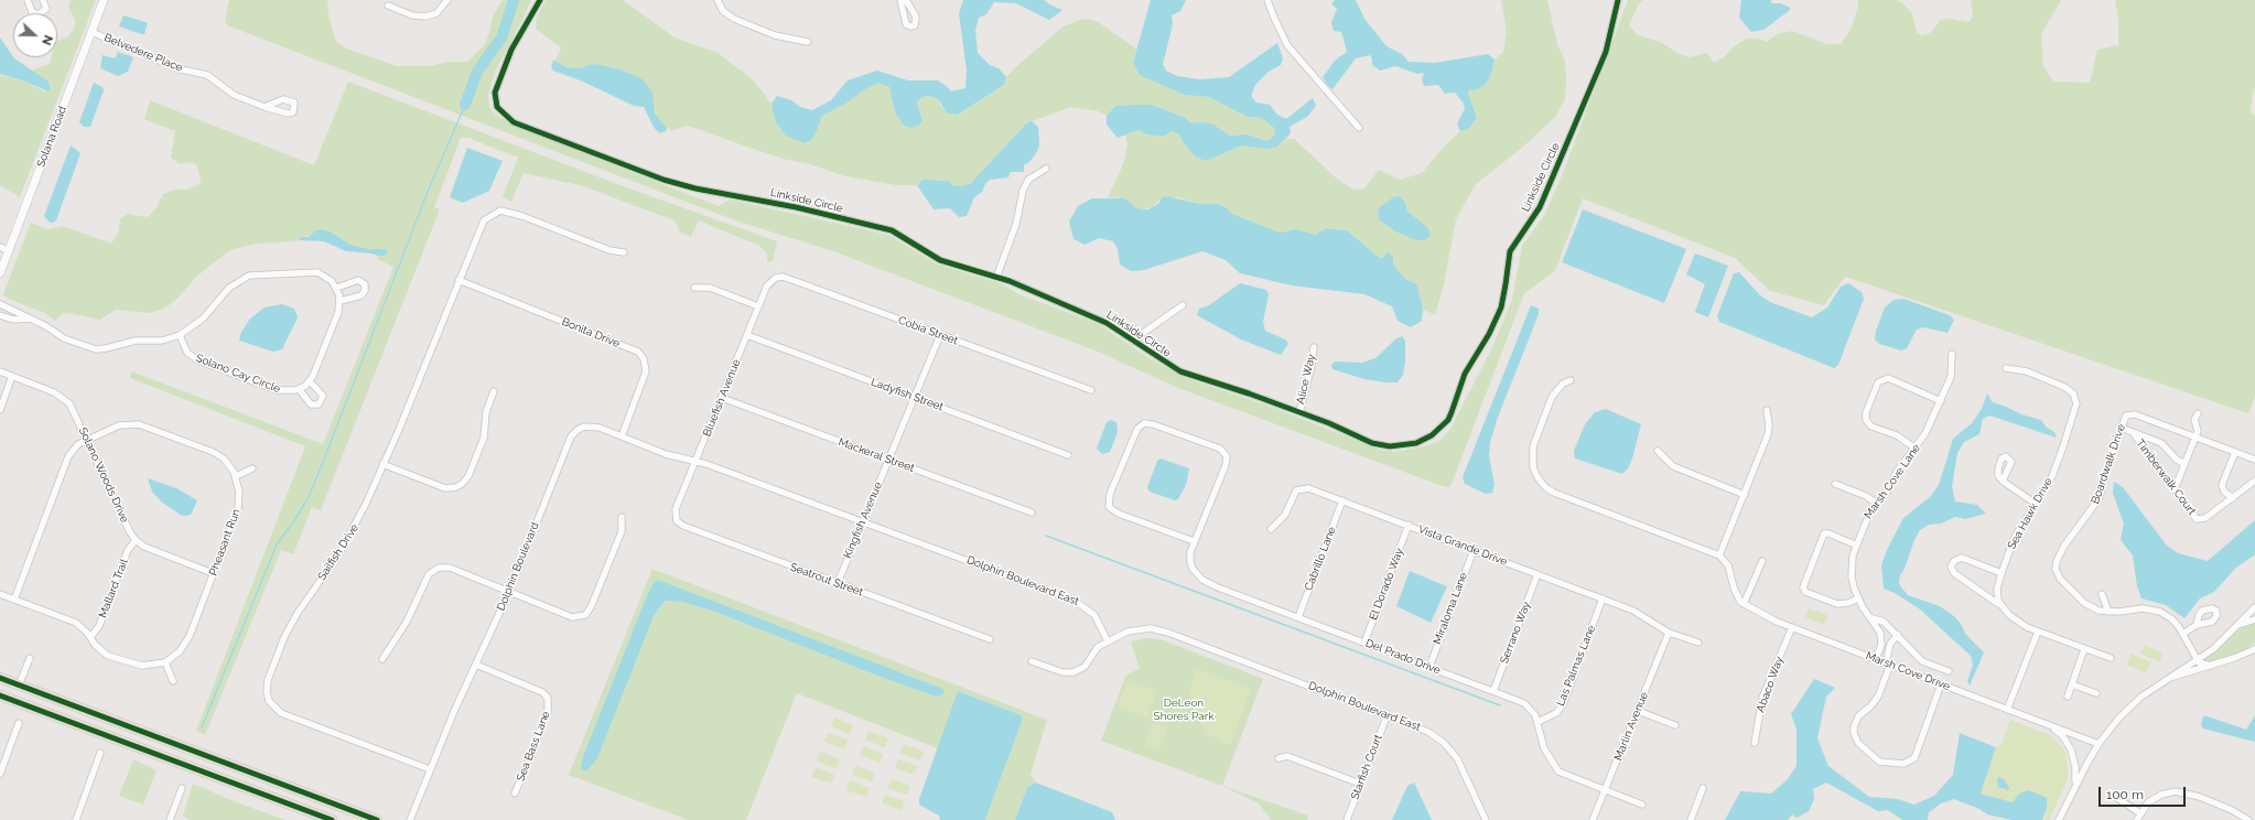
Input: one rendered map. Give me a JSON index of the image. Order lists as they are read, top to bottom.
{
  "streets": {
    "street": [
      "Belvedere Place",
      "Solana Road",
      "Linkside Circle",
      "Cobia Street",
      "Bonita Drive",
      "Solano Cay Circle",
      "Alice Way",
      "Ladyfish Street",
      "Bluefish Avenue",
      "Mackeral Street",
      "Boardwalk Drive",
      "Solano Woods Drive",
      "Timberwalk Court",
      "Marsh Cove Lane",
      "Sea Hawk Drive",
      "Kingfish Avenue",
      "Pheasant Run",
      "Vista Grande Drive",
      "Sailfish Drive",
      "Cabrillo Lane",
      "Dolphin Boulevard",
      "Seatrout Street",
      "Dolphin Boulevard East",
      "El Dorado Way",
      "Mallard Trail",
      "Miraloma Lane",
      "Serrano Way",
      "Del Prado Drive",
      "Las Palmas Lane",
      "Marsh Cove Drive",
      "Abaco Way",
      "Marlin Avenue",
      "Sea Bass Lane",
      "Starfish Court"
    ]
  },
  "crossings": [
    ["Belvedere Place", "Solana Road"],
    ["Linkside Circle", "Alice Way"],
    ["Cobia Street", "Bluefish Avenue"],
    ["Cobia Street", "Kingfish Avenue"],
    ["Bonita Drive", "Sailfish Drive"],
    ["Bonita Drive", "Dolphin Boulevard"],
    ["Ladyfish Street", "Bluefish Avenue"],
    ["Ladyfish Street", "Kingfish Avenue"],
    ["Bluefish Avenue", "Mackeral Street"],
    ["Bluefish Avenue", "Dolphin Boulevard"],
    ["Bluefish Avenue", "Seatrout Street"],
    ["Bluefish Avenue", "Dolphin Boulevard East"],
    ["Mackeral Street", "Kingfish Avenue"],
    ["Boardwalk Drive", "Timberwalk Court"],
    ["Solano Woods Drive", "Pheasant Run"],
    ["Solano Woods Drive", "Mallard Trail"],
    ["Kingfish Avenue", "Seatrout Street"],
    ["Kingfish Avenue", "Dolphin Boulevard East"],
    ["Vista Grande Drive", "Cabrillo Lane"],
    ["Vista Grande Drive", "El Dorado Way"],
    ["Vista Grande Drive", "Miraloma Lane"],
    ["Vista Grande Drive", "Serrano Way"],
    ["Vista Grande Drive", "Las Palmas Lane"],
    ["Vista Grande Drive", "Marlin Avenue"],
    ["Sailfish Drive", "Dolphin Boulevard"],
    ["Cabrillo Lane", "Del Prado Drive"],
    ["Dolphin Boulevard", "Dolphin Boulevard East"],
    ["Dolphin Boulevard", "Sea Bass Lane"],
    ["Dolphin Boulevard East", "Starfish Court"],
    ["El Dorado Way", "Del Prado Drive"],
    ["Miraloma Lane", "Del Prado Drive"],
    ["Serrano Way", "Del Prado Drive"],
    ["Del Prado Drive", "Las Palmas Lane"],
    ["Del Prado Drive", "Marlin Avenue"],
    ["Marsh Cove Drive", "Abaco Way"]
  ],
  "parks": ["DeLeon Shores Park"],
  "scale_bar": "100 m",
  "north": "right"
}
